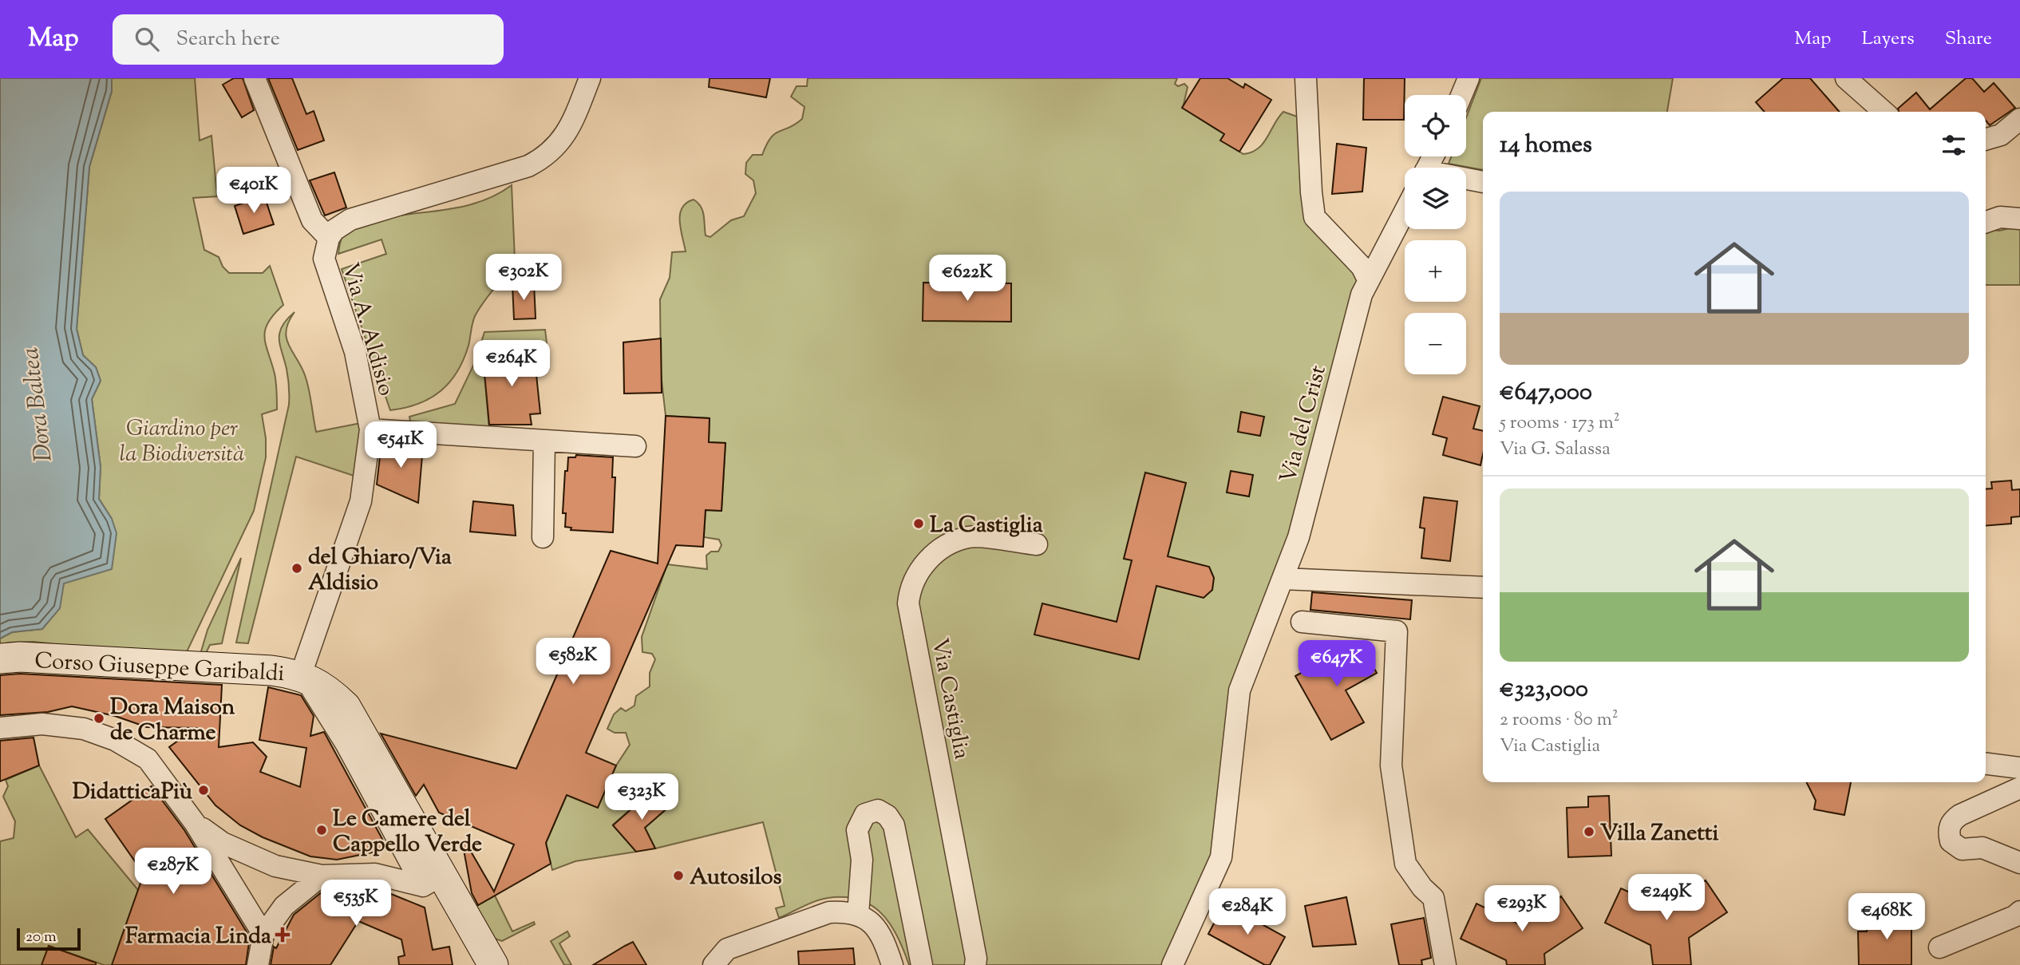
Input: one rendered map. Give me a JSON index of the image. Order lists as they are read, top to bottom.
{
  "streets": {
    "main road": ["Corso Giuseppe Garibaldi"],
    "street": ["Via A. Aldisio", "Via del Crist", "Via Castiglia"]
  },
  "crossings": [
    ["Via A. Aldisio", "Corso Giuseppe Garibaldi"]
  ],
  "water": ["Dora Baltea"],
  "parks": ["Giardino per la Biodiversità"],
  "places": {
    "other": [
      "La Castiglia",
      "del Ghiaro/Via Aldisio",
      "Dora Maison de Charme",
      "DidatticaPiù",
      "Le Camere del Cappello Verde",
      "Villa Zanetti",
      "Autosilos"
    ],
    "health": ["Farmacia Linda"]
  },
  "scale_bar": "20 m",
  "page": {
    "header": "Map",
    "search": "Search here",
    "nav": ["Map", "Layers", "Share"],
    "map_buttons": ["+", "−"],
    "heading": "14 homes",
    "price": [
      "€401K",
      "€302K",
      "€622K",
      "€264K",
      "€541K",
      "€582K",
      "€647K",
      "€323K",
      "€287K",
      "€249K",
      "€535K",
      "€293K",
      "€284K",
      "€468K"
    ],
    "list": [
      {
        "name": "€647,000",
        "note": "5 rooms · 173 m² · Via G. Salassa"
      },
      {
        "name": "€323,000",
        "note": "2 rooms · 80 m² · Via Castiglia"
      }
    ],
    "scale": "20 m"
  }
}
